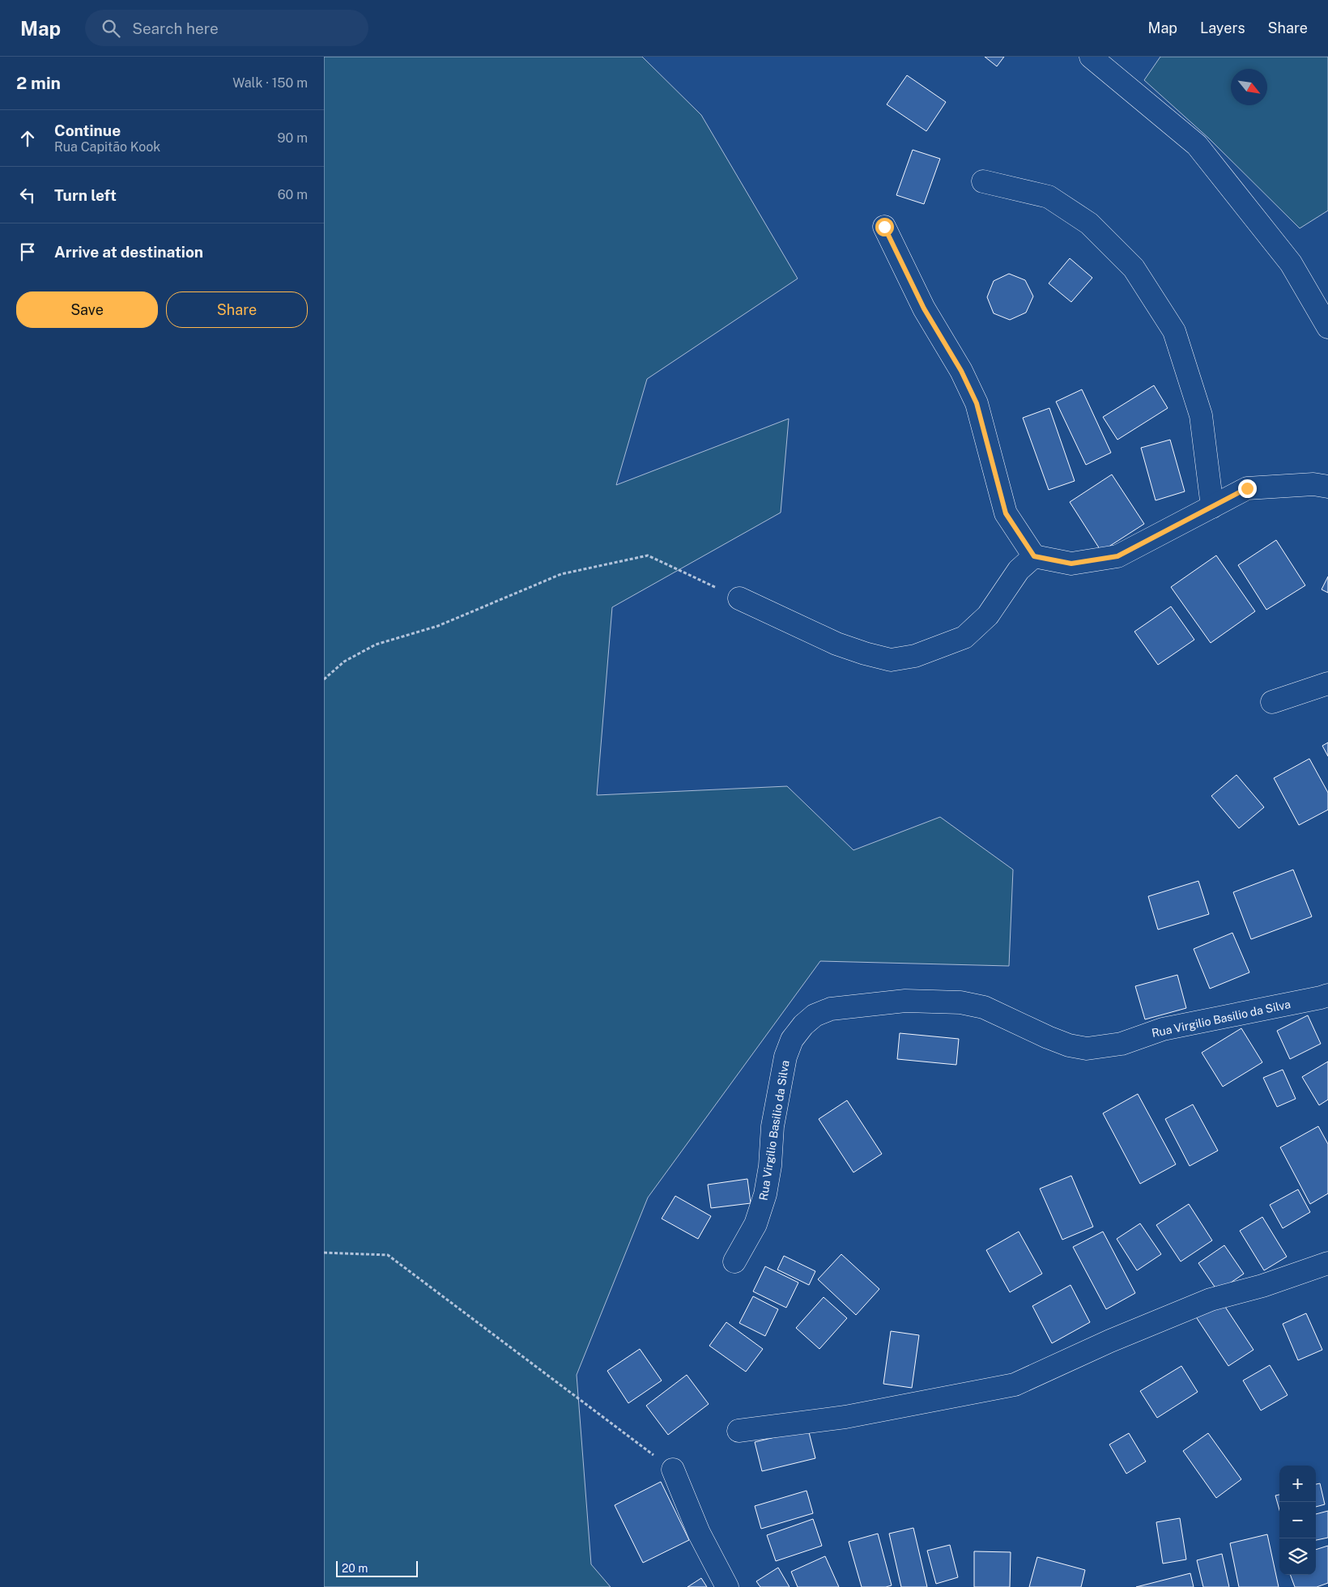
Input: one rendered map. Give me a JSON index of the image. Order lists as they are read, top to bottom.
{
  "streets": {
    "street": ["Rua Virgilio Basilio da Silva"]
  },
  "scale_bar": "20 m",
  "north": "bottom right",
  "page": {
    "header": "Map",
    "search": "Search here",
    "nav": ["Map", "Layers", "Share"],
    "heading": ["2 min", "Walk · 150 m"],
    "list": [
      ["Continue", "Rua Capitão Kook", "90 m"],
      ["Turn left", "60 m"],
      "Arrive at destination"
    ],
    "buttons": ["Save", "Share"],
    "map_buttons": ["+", "−"],
    "scale": "20 m"
  }
}
